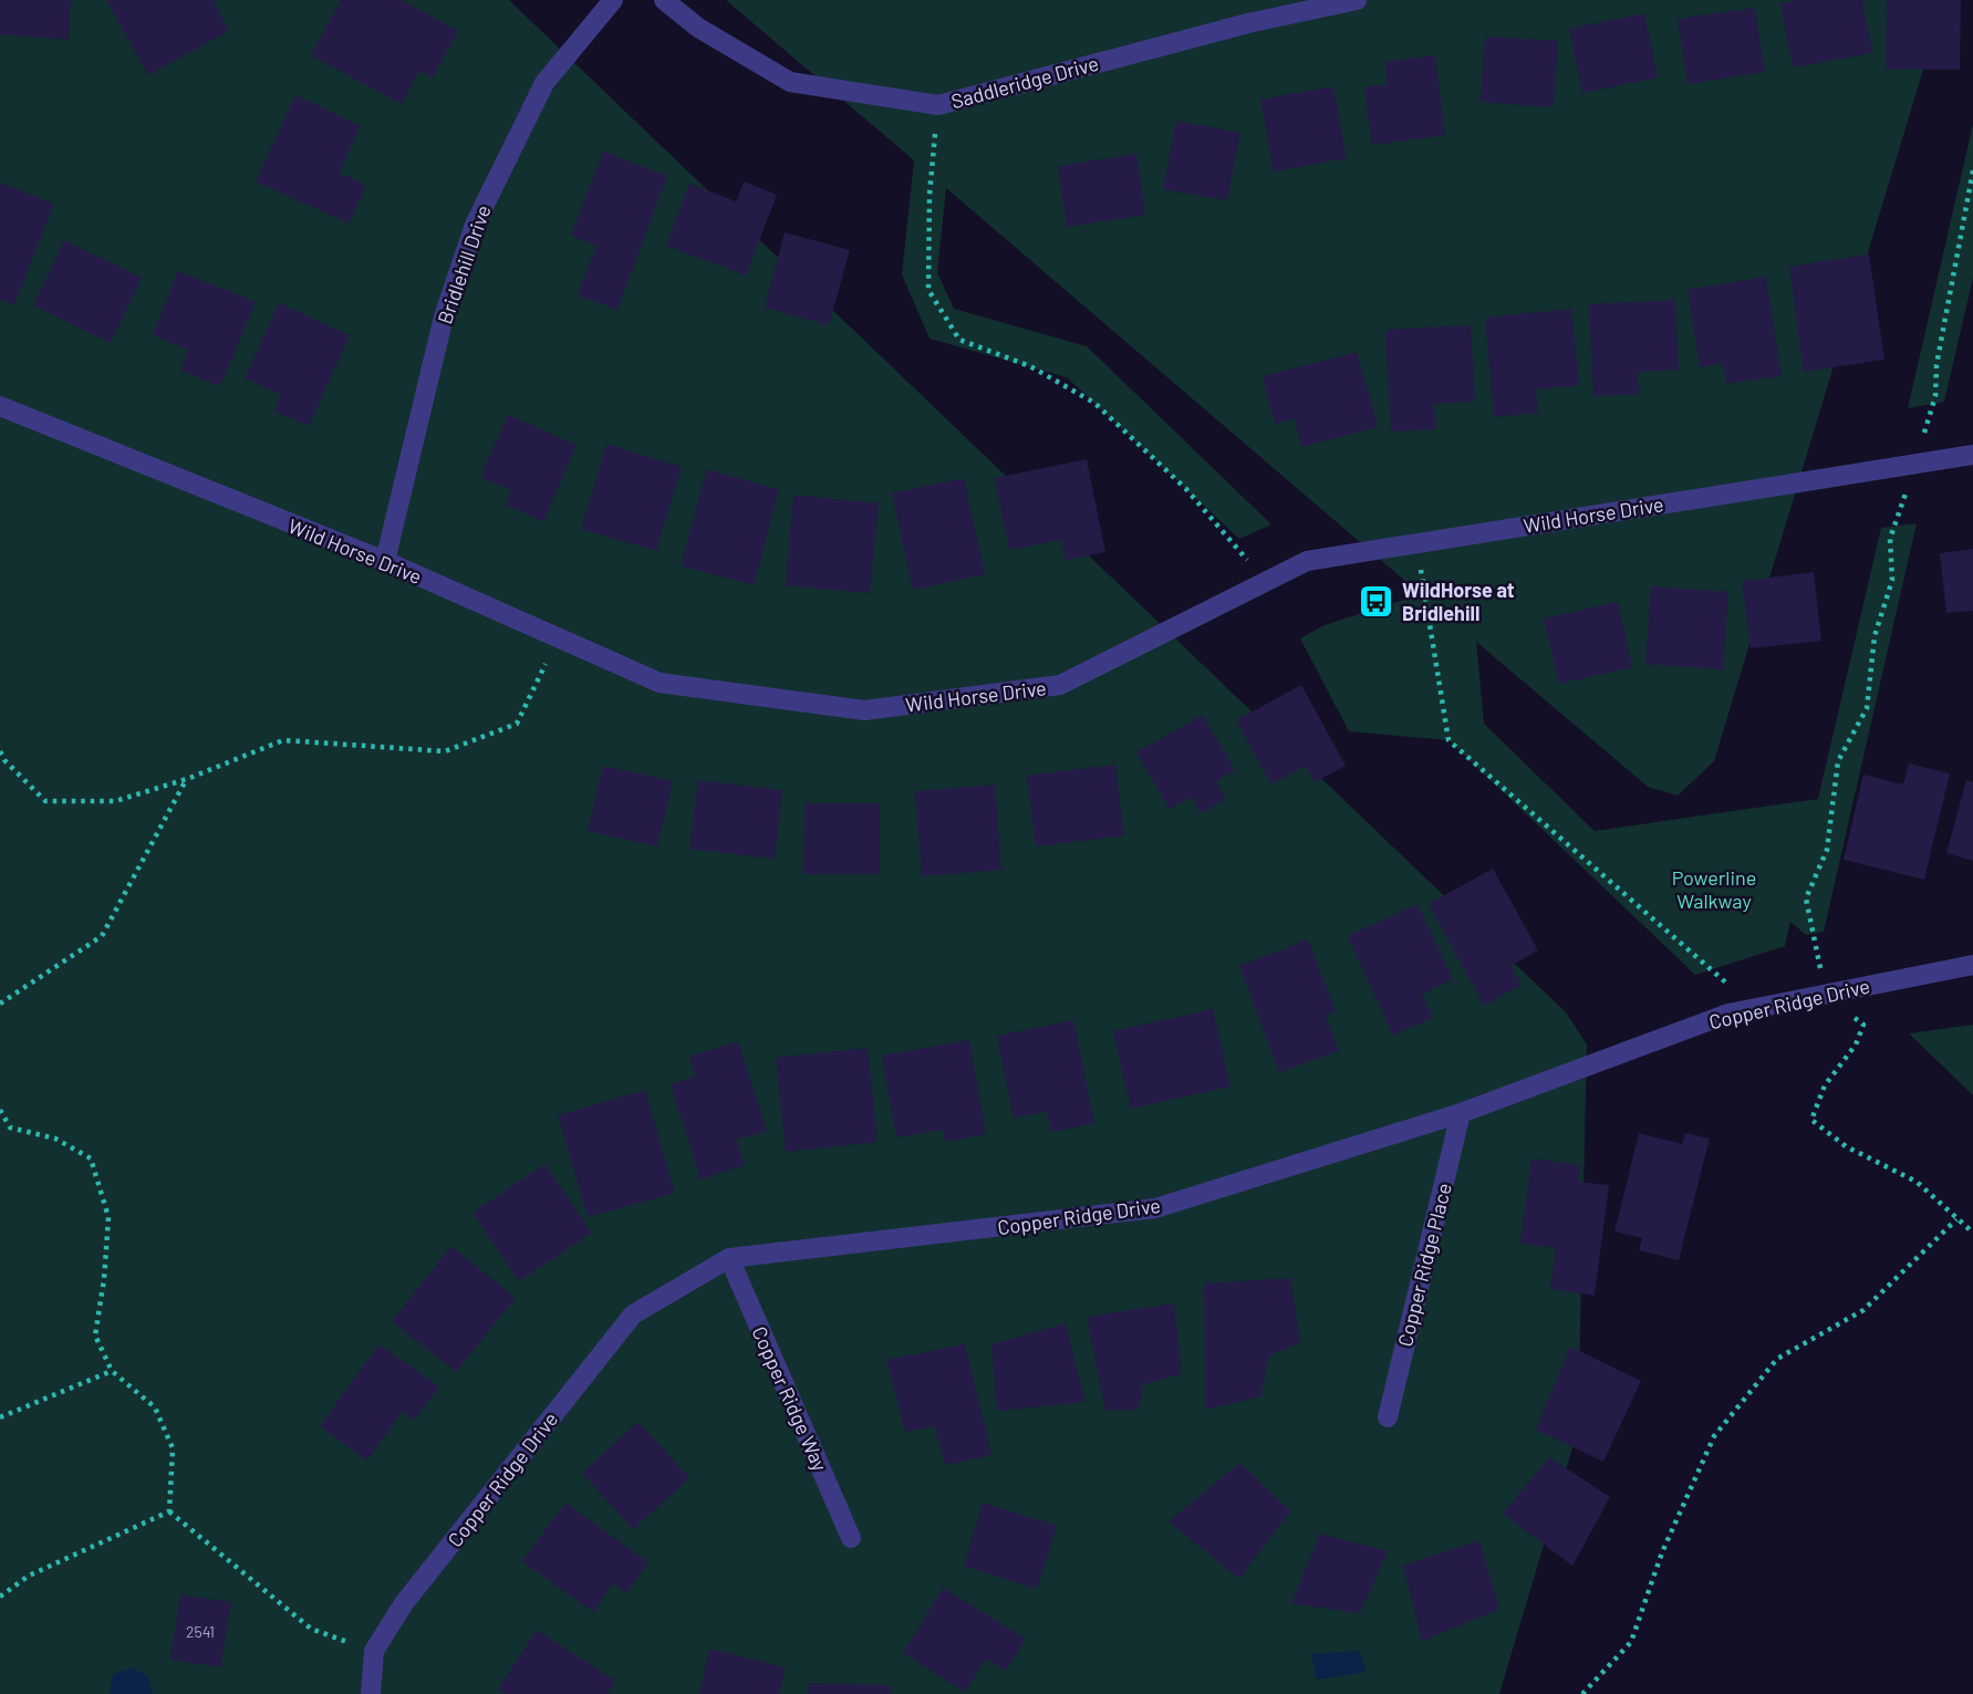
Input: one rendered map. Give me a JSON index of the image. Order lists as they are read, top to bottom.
{
  "streets": {
    "street": [
      "Saddleridge Drive",
      "Bridlehill Drive",
      "Wild Horse Drive",
      "Copper Ridge Drive",
      "Copper Ridge Place",
      "Copper Ridge Way"
    ]
  },
  "crossings": [
    ["Bridlehill Drive", "Wild Horse Drive"],
    ["Copper Ridge Drive", "Copper Ridge Place"],
    ["Copper Ridge Drive", "Copper Ridge Way"]
  ],
  "parks": ["Powerline Walkway"],
  "places": {
    "bus stop": ["WildHorse at Bridlehill"]
  },
  "house_numbers": ["2541"]
}
